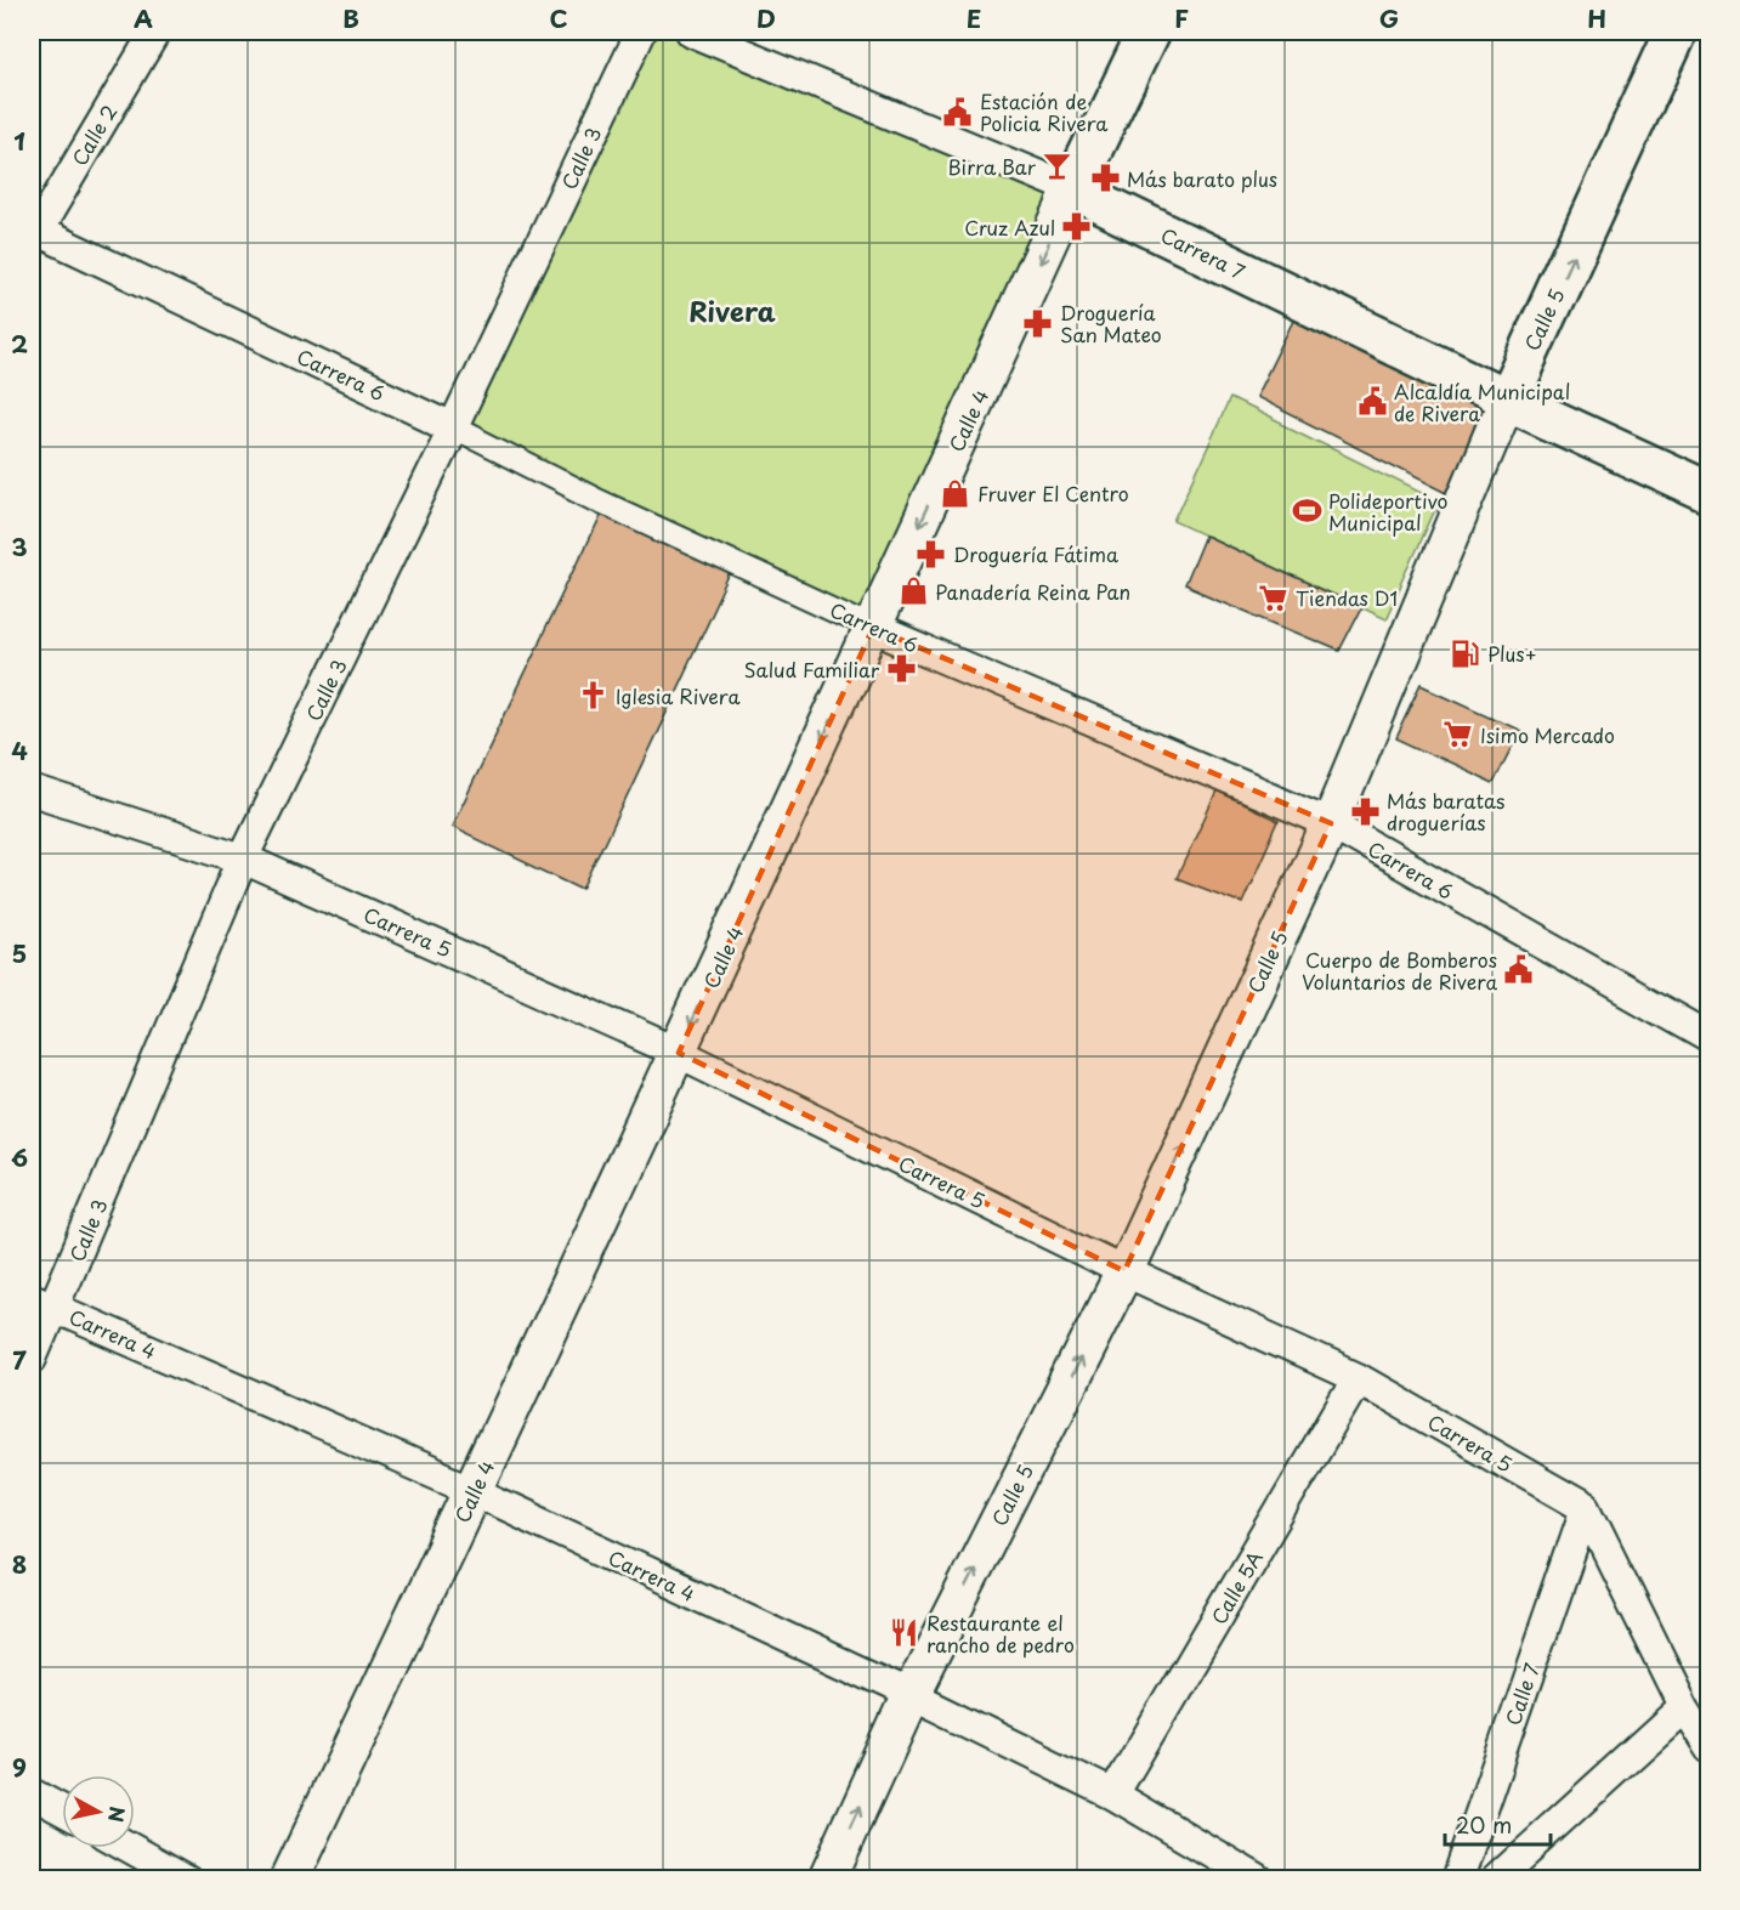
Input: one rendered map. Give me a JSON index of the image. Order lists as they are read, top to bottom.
{
  "streets": {
    "main road": ["Carrera 7", "Calle 5", "Calle 4"],
    "street": [
      "Calle 2",
      "Calle 3",
      "Carrera 6",
      "Carrera 5",
      "Carrera 4",
      "Calle 5A",
      "Calle 7"
    ]
  },
  "crossings": [
    ["Calle 2", "Carrera 6"],
    ["Calle 3", "Carrera 6"],
    ["Calle 3", "Carrera 5"],
    ["Calle 3", "Carrera 4"],
    ["Carrera 7", "Calle 5"],
    ["Carrera 7", "Calle 4"],
    ["Calle 5", "Carrera 6"],
    ["Calle 5", "Carrera 5"],
    ["Calle 5", "Carrera 4"],
    ["Carrera 6", "Calle 4"],
    ["Calle 4", "Carrera 5"],
    ["Calle 4", "Carrera 4"],
    ["Carrera 5", "Calle 5A"],
    ["Carrera 5", "Calle 7"],
    ["Carrera 4", "Calle 5A"]
  ],
  "one_way": ["Calle 5", "Calle 4"],
  "districts": ["Rivera"],
  "places": {
    "public building": ["Estación de Policia Rivera", "Alcaldía Municipal de Rivera", "Cuerpo de Bomberos Voluntarios de Rivera"],
    "bar": ["Birra Bar"],
    "pharmacy": [
      "Más barato plus",
      "Cruz Azul",
      "Droguería San Mateo",
      "Droguería Fátima",
      "Salud Familiar",
      "Más baratas droguerías"
    ],
    "shop": ["Fruver El Centro", "Panadería Reina Pan"],
    "sports": ["Polideportivo Municipal"],
    "supermarket": ["Tiendas D1", "Isimo Mercado"],
    "fuel station": ["Plus+"],
    "church": ["Iglesia Rivera"],
    "restaurant": ["Restaurante el rancho de pedro"]
  },
  "scale_bar": "20 m",
  "north": "right",
  "grid": {
    "columns": [
      "A",
      "B",
      "C",
      "D",
      "E",
      "F",
      "G",
      "H"
    ],
    "rows": [
      "1",
      "2",
      "3",
      "4",
      "5",
      "6",
      "7",
      "8",
      "9"
    ]
  }
}
